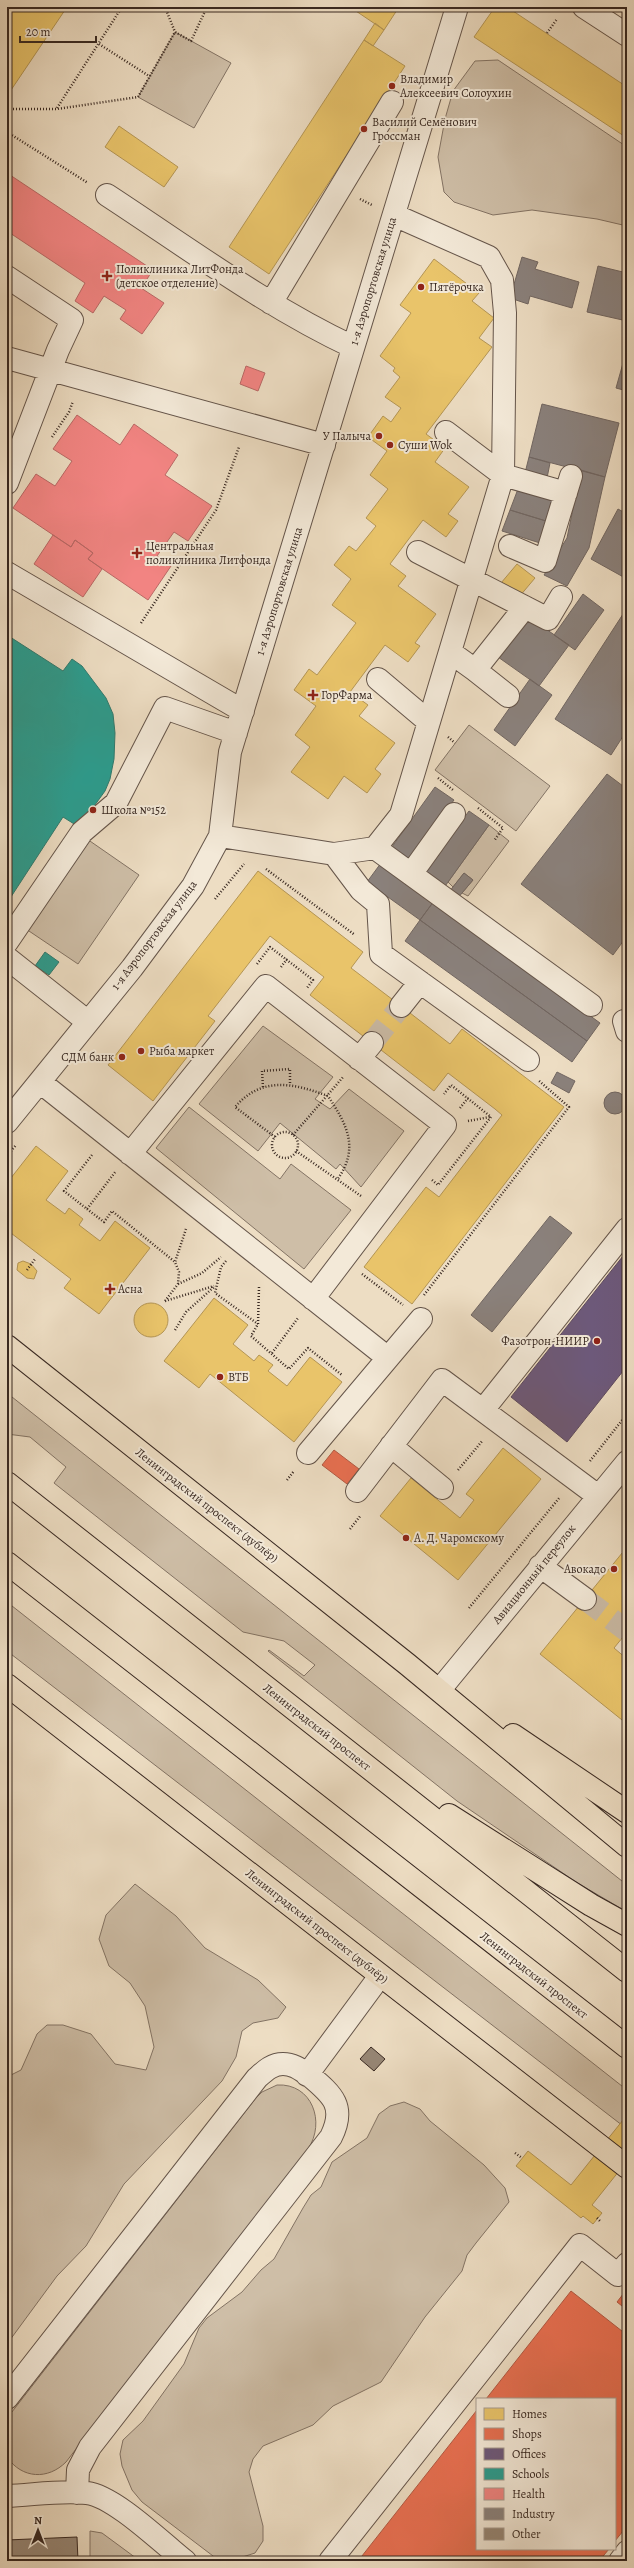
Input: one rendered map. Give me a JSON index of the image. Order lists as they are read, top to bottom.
{
  "streets": {
    "main road": ["Ленинградский проспект (дублёр)", "Ленинградский проспект"],
    "street": ["1-я Аэропортовская улица", "Авиационный переулок"]
  },
  "crossings": [
    ["Ленинградский проспект (дублёр)", "Авиационный переулок"]
  ],
  "places": {
    "other": [
      "Владимир Алексеевич Солоухин",
      "Василий Семёнович Гроссман",
      "Пятёрочка",
      "У Палыча",
      "Суши Wok",
      "Школа №152",
      "Рыба маркет",
      "СДМ банк",
      "Фазотрон-НИИР",
      "ВТБ",
      "А. Д. Чаромскому",
      "Авокадо"
    ],
    "health": [
      "Поликлиника ЛитФонда (детское отделение)",
      "Центральная поликлиника Литфонда",
      "ГорФарма",
      "Асна"
    ]
  },
  "legend": [
    "Homes",
    "Shops",
    "Offices",
    "Schools",
    "Health",
    "Industry",
    "Other"
  ],
  "scale_bar": "20 m",
  "north": "top"
}
